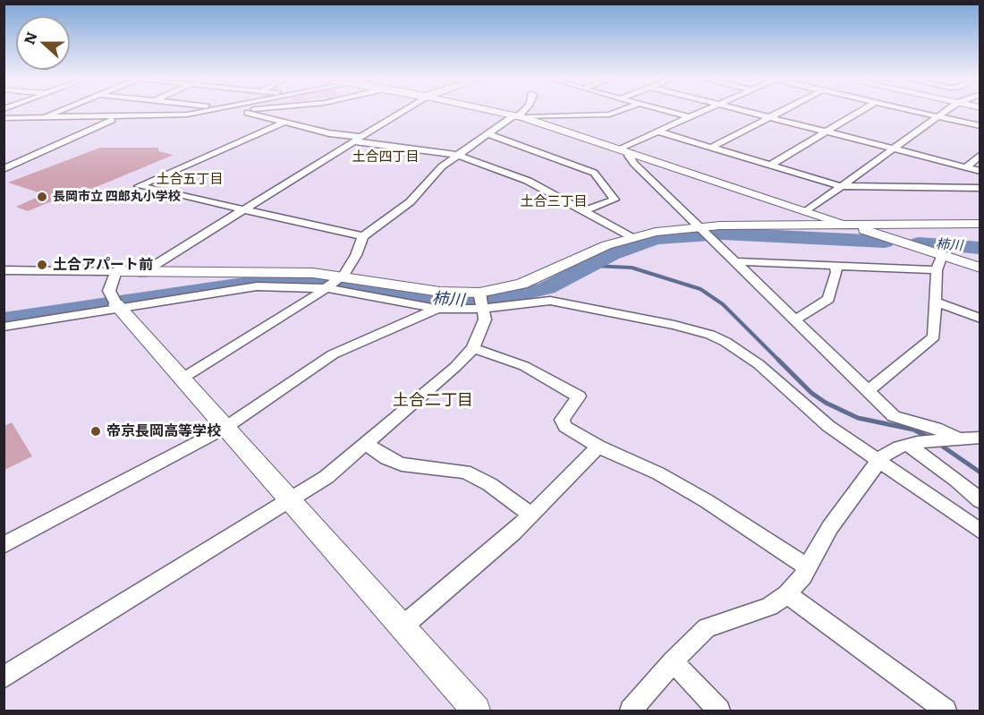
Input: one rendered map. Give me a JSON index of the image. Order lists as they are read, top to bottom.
{
  "districts": [
    "土合四丁目",
    "土合五丁目",
    "土合三丁目",
    "土合二丁目"
  ],
  "water": ["柿川"],
  "places": ["長岡市立 四郎丸小学校", "土合アパート前", "帝京長岡高等学校"],
  "north": "left"
}
